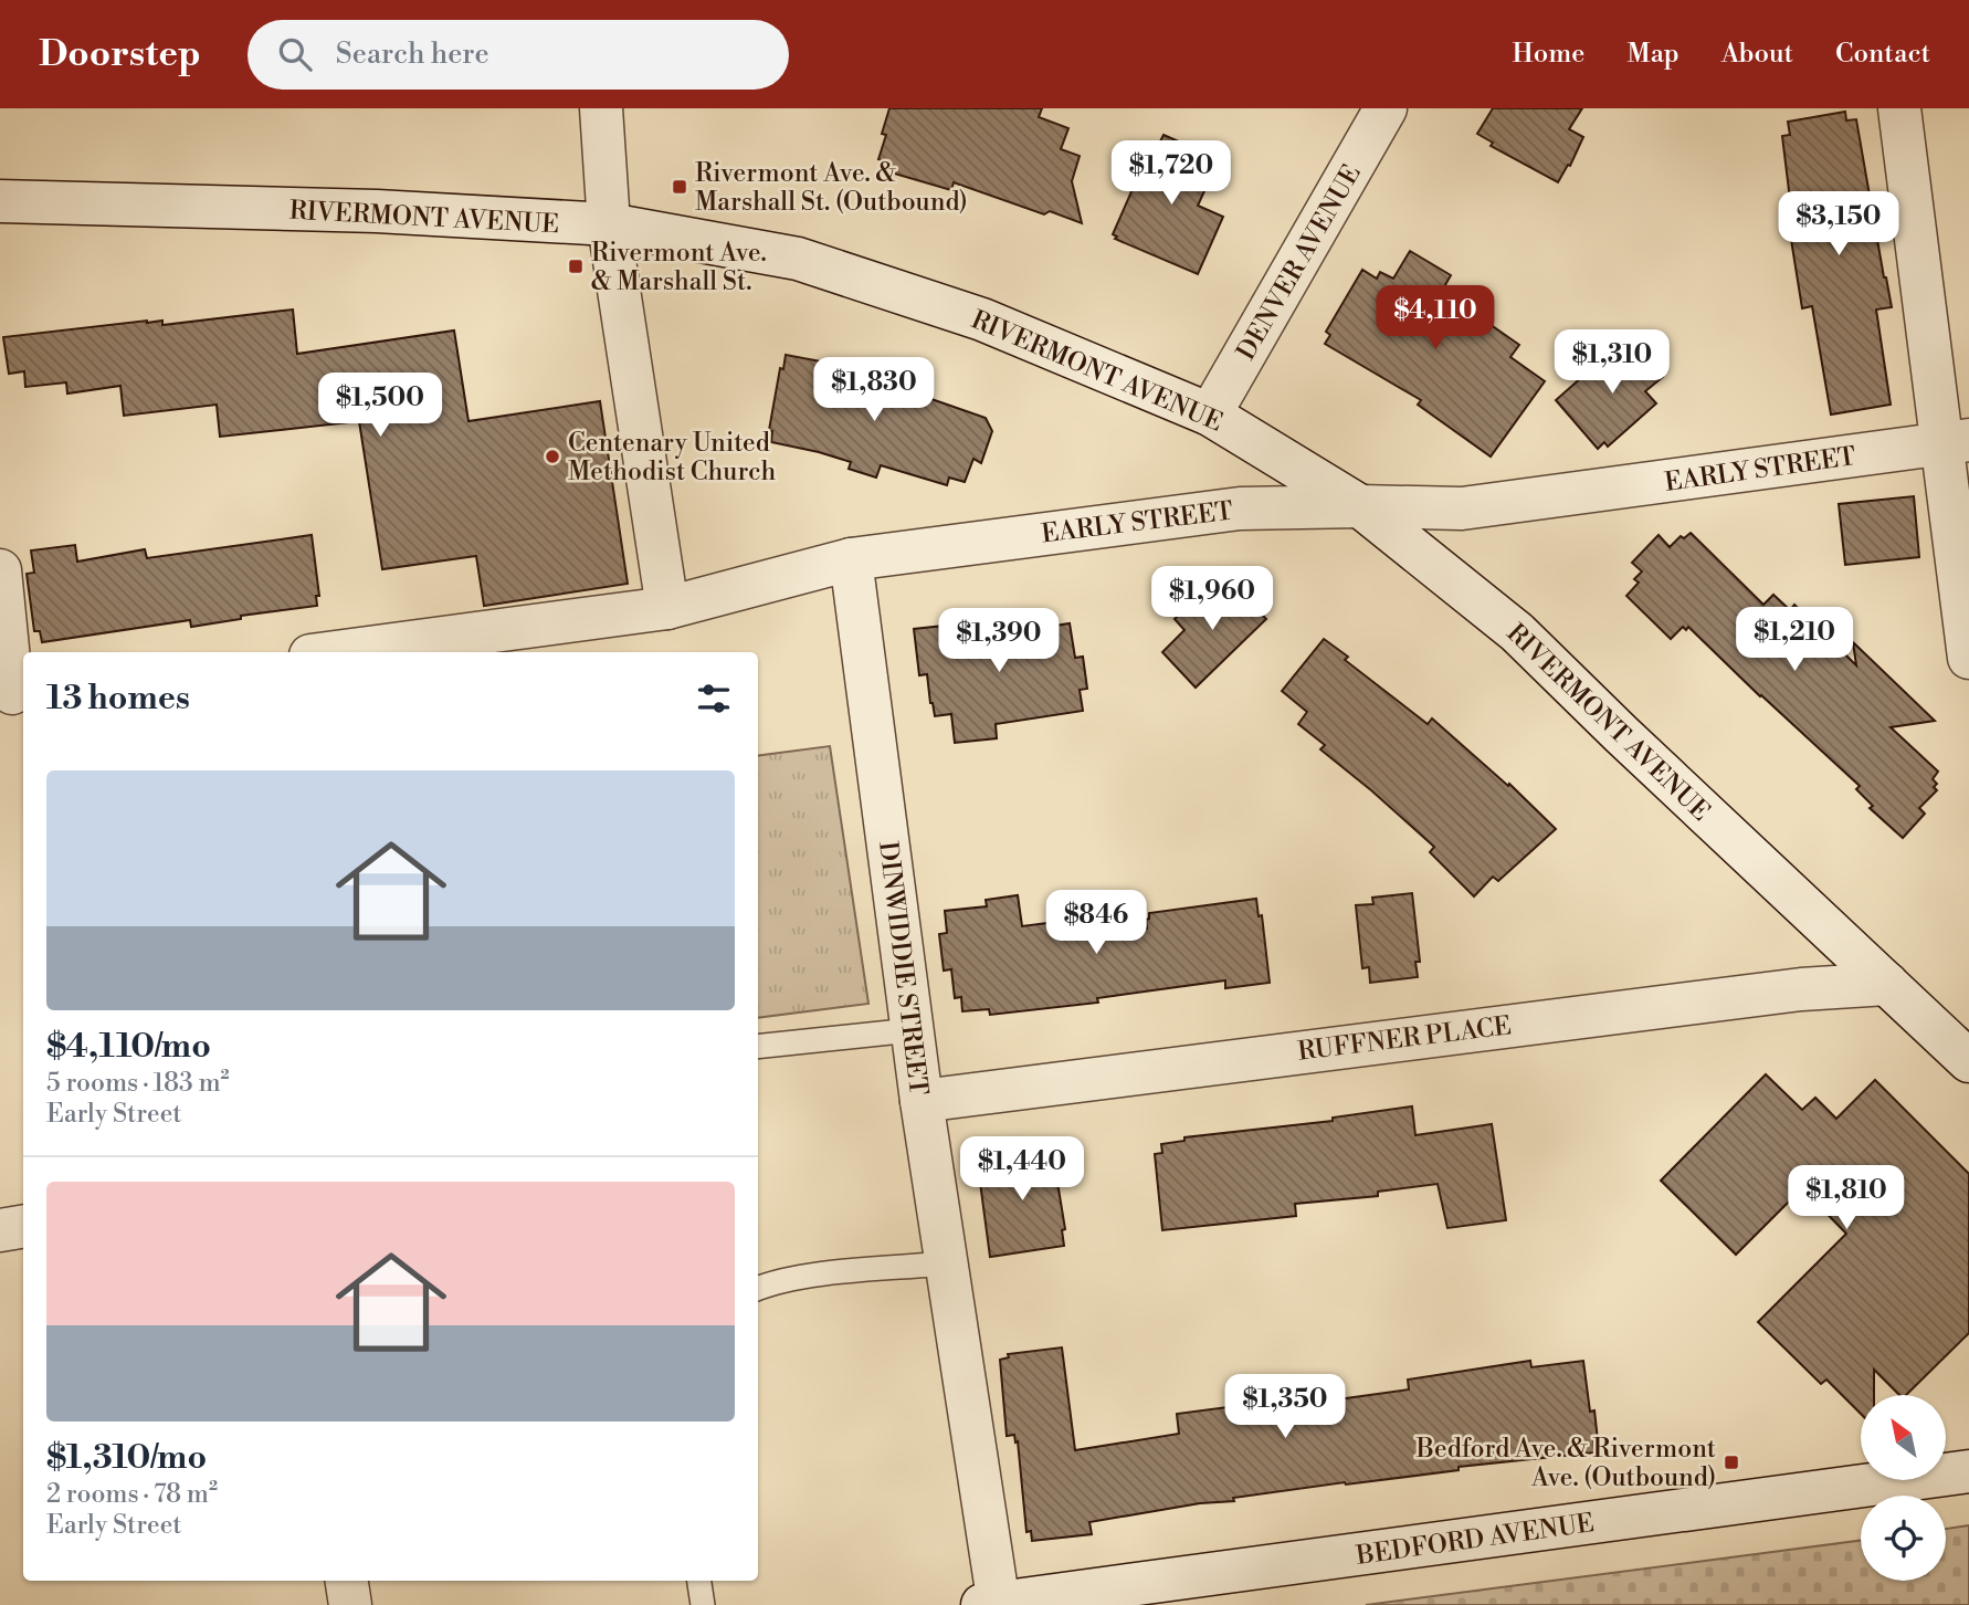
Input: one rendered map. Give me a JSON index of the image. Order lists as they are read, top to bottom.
{
  "streets": {
    "street": [
      "RIVERMONT AVENUE",
      "DENVER AVENUE",
      "EARLY STREET",
      "DINWIDDIE STREET",
      "RUFFNER PLACE",
      "BEDFORD AVENUE"
    ]
  },
  "crossings": [
    ["RIVERMONT AVENUE", "DENVER AVENUE"],
    ["RIVERMONT AVENUE", "EARLY STREET"],
    ["RIVERMONT AVENUE", "RUFFNER PLACE"],
    ["EARLY STREET", "DINWIDDIE STREET"],
    ["DINWIDDIE STREET", "RUFFNER PLACE"],
    ["DINWIDDIE STREET", "BEDFORD AVENUE"]
  ],
  "places": {
    "transit": ["Rivermont Ave. & Marshall St. (Outbound)", "Rivermont Ave. & Marshall St.", "Bedford Ave. & Rivermont Ave. (Outbound)"],
    "other": ["Centenary United Methodist Church"]
  },
  "north": "top left",
  "page": {
    "header": "Doorstep",
    "search": "Search here",
    "nav": [
      "Home",
      "Map",
      "About",
      "Contact"
    ],
    "price": [
      "$1,720",
      "$3,150",
      "$4,110",
      "$1,310",
      "$1,830",
      "$1,500",
      "$1,960",
      "$1,210",
      "$1,390",
      "$846",
      "$1,440",
      "$1,810",
      "$1,350"
    ],
    "heading": "13 homes",
    "list": [
      {
        "name": "$4,110/mo",
        "note": "5 rooms · 183 m² · Early Street"
      },
      {
        "name": "$1,310/mo",
        "note": "2 rooms · 78 m² · Early Street"
      }
    ]
  }
}
